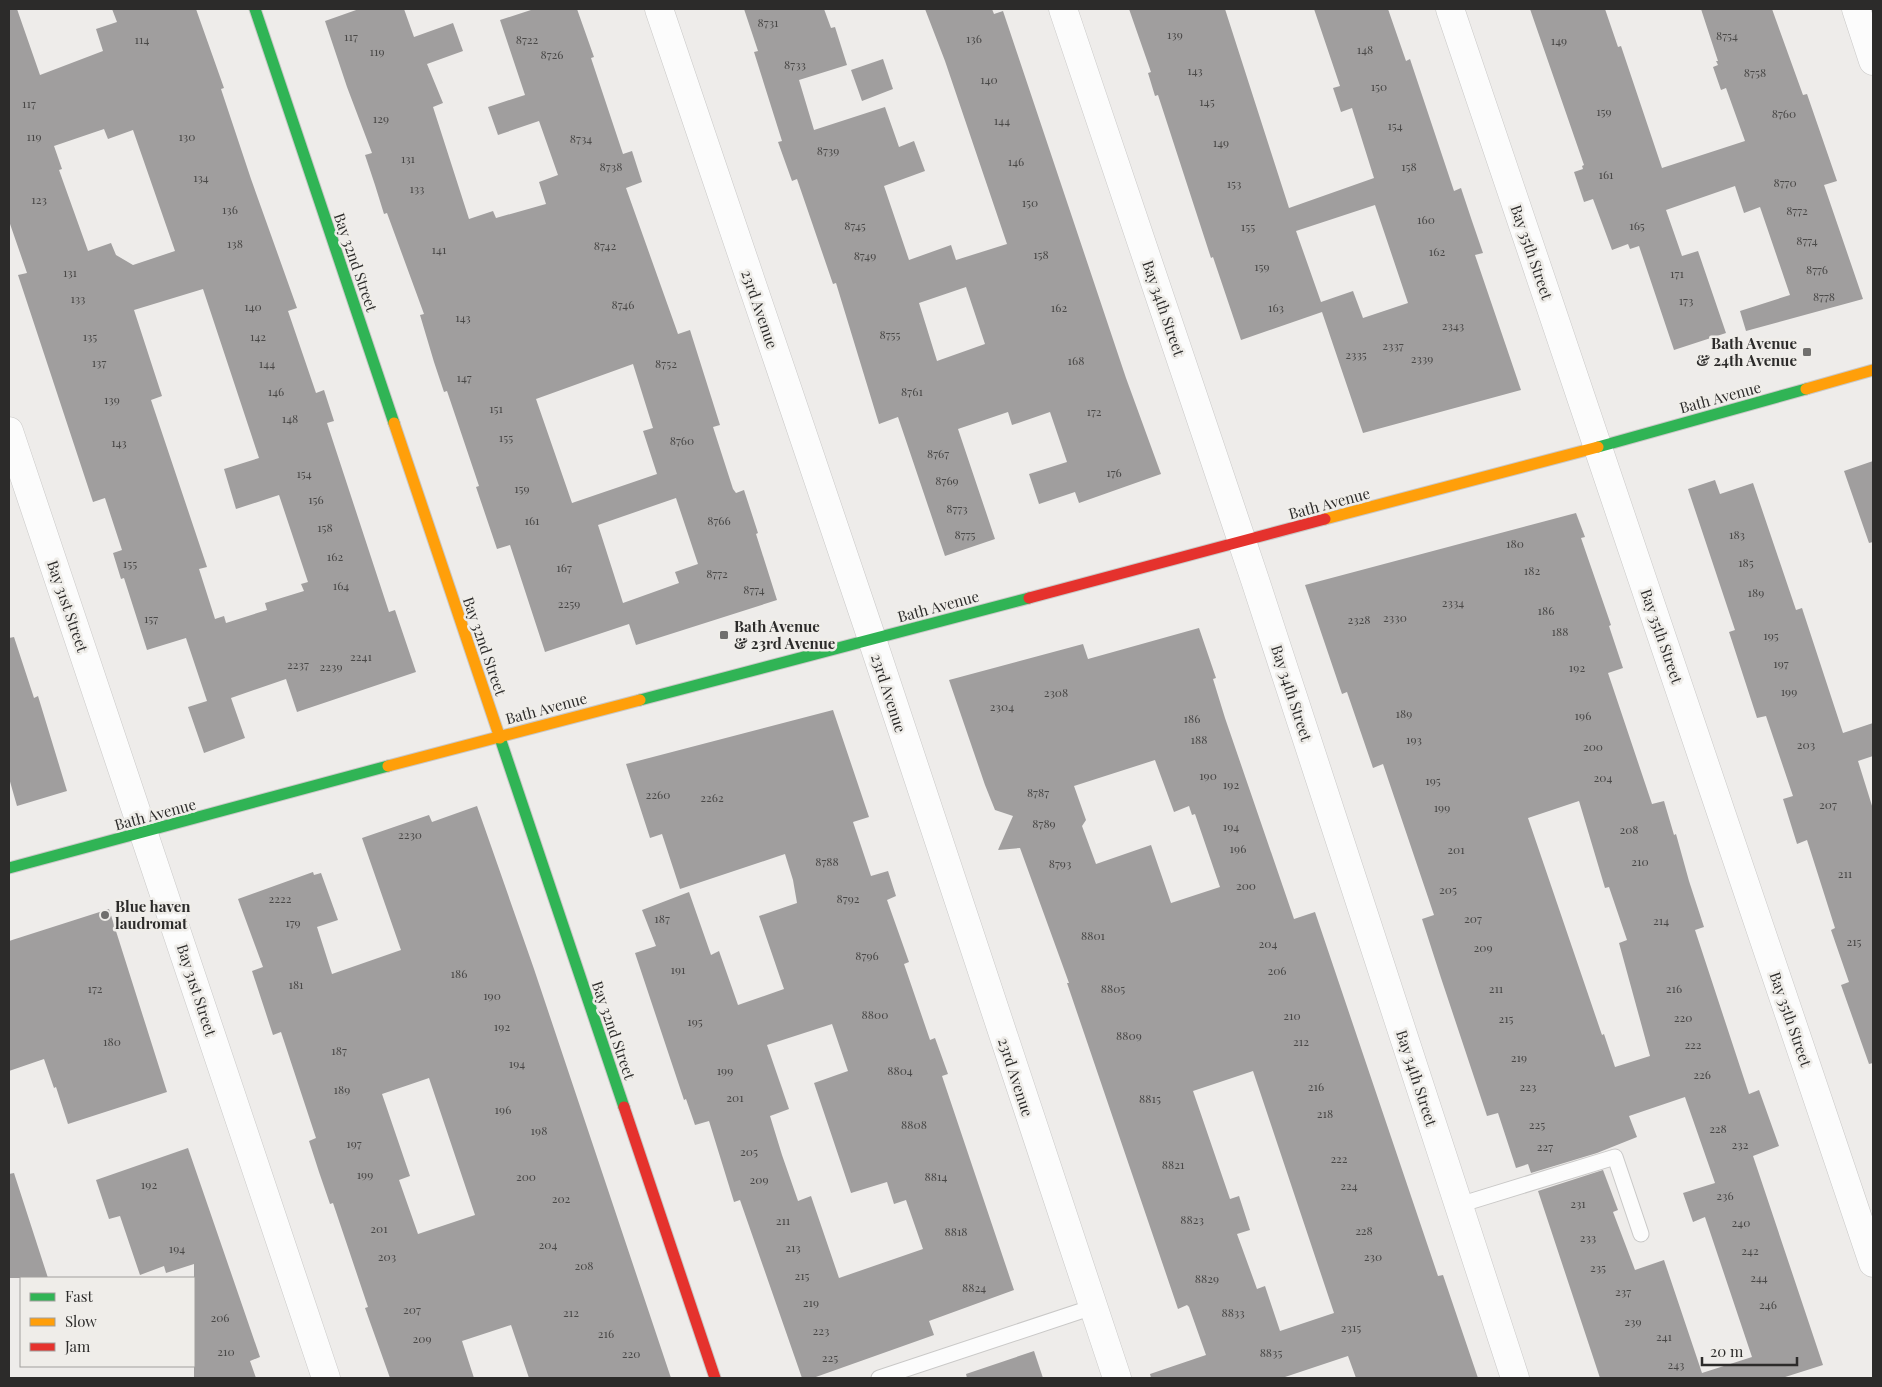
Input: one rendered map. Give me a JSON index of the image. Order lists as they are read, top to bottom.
{
  "streets": {
    "street": [
      "Bay 35th Street",
      "Bay 32nd Street",
      "Bay 34th Street",
      "23rd Avenue",
      "Bath Avenue",
      "Bay 31st Street"
    ]
  },
  "crossings": [
    ["Bay 35th Street", "Bath Avenue"],
    ["Bay 32nd Street", "Bath Avenue"],
    ["Bay 34th Street", "Bath Avenue"],
    ["23rd Avenue", "Bath Avenue"],
    ["Bath Avenue", "Bay 31st Street"]
  ],
  "places": {
    "transit": ["Bath Avenue & 24th Avenue", "Bath Avenue & 23rd Avenue"],
    "other": ["Blue haven laudromat"]
  },
  "house_numbers": [
    "8731",
    "139",
    "8754",
    "117",
    "136",
    "114",
    "8722",
    "149",
    "148",
    "119",
    "8726",
    "8733",
    "143",
    "8758",
    "140",
    "150",
    "145",
    "117",
    "159",
    "8760",
    "129",
    "144",
    "154",
    "119",
    "130",
    "8734",
    "149",
    "8739",
    "131",
    "146",
    "8738",
    "158",
    "161",
    "134",
    "8770",
    "153",
    "133",
    "123",
    "150",
    "136",
    "8772",
    "160",
    "8745",
    "165",
    "155",
    "8774",
    "138",
    "8742",
    "141",
    "162",
    "158",
    "8749",
    "159",
    "8776",
    "131",
    "171",
    "8778",
    "133",
    "173",
    "8746",
    "140",
    "162",
    "163",
    "143",
    "2343",
    "8755",
    "135",
    "142",
    "2337",
    "2335",
    "2339",
    "168",
    "137",
    "144",
    "8752",
    "147",
    "146",
    "8761",
    "139",
    "151",
    "172",
    "148",
    "155",
    "8760",
    "143",
    "8767",
    "176",
    "154",
    "8769",
    "159",
    "156",
    "8773",
    "161",
    "8766",
    "158",
    "8775",
    "183",
    "180",
    "162",
    "185",
    "155",
    "167",
    "182",
    "8772",
    "164",
    "8774",
    "189",
    "2334",
    "2259",
    "186",
    "2330",
    "157",
    "2328",
    "188",
    "195",
    "2241",
    "197",
    "2237",
    "2239",
    "192",
    "199",
    "2308",
    "2304",
    "189",
    "196",
    "186",
    "188",
    "193",
    "203",
    "200",
    "190",
    "204",
    "195",
    "192",
    "8787",
    "2260",
    "2262",
    "207",
    "199",
    "8789",
    "194",
    "208",
    "2230",
    "196",
    "201",
    "8788",
    "210",
    "8793",
    "211",
    "200",
    "205",
    "2222",
    "8792",
    "187",
    "207",
    "214",
    "179",
    "8801",
    "215",
    "204",
    "209",
    "8796",
    "191",
    "206",
    "186",
    "181",
    "172",
    "8805",
    "211",
    "216",
    "190",
    "8800",
    "210",
    "220",
    "215",
    "195",
    "192",
    "8809",
    "180",
    "212",
    "222",
    "187",
    "219",
    "194",
    "199",
    "8804",
    "226",
    "216",
    "223",
    "189",
    "201",
    "8815",
    "196",
    "218",
    "8808",
    "225",
    "228",
    "198",
    "197",
    "232",
    "227",
    "205",
    "222",
    "8821",
    "199",
    "200",
    "8814",
    "209",
    "192",
    "224",
    "236",
    "202",
    "231",
    "8823",
    "211",
    "240",
    "201",
    "228",
    "8818",
    "233",
    "204",
    "213",
    "194",
    "242",
    "203",
    "230",
    "208",
    "235",
    "215",
    "244",
    "8829",
    "8824",
    "237",
    "219",
    "246",
    "207",
    "212",
    "8833",
    "206",
    "239",
    "2315",
    "223",
    "216",
    "241",
    "209",
    "210",
    "8835",
    "220",
    "225",
    "243"
  ],
  "legend": ["Fast", "Slow", "Jam"],
  "scale_bar": "20 m"
}
